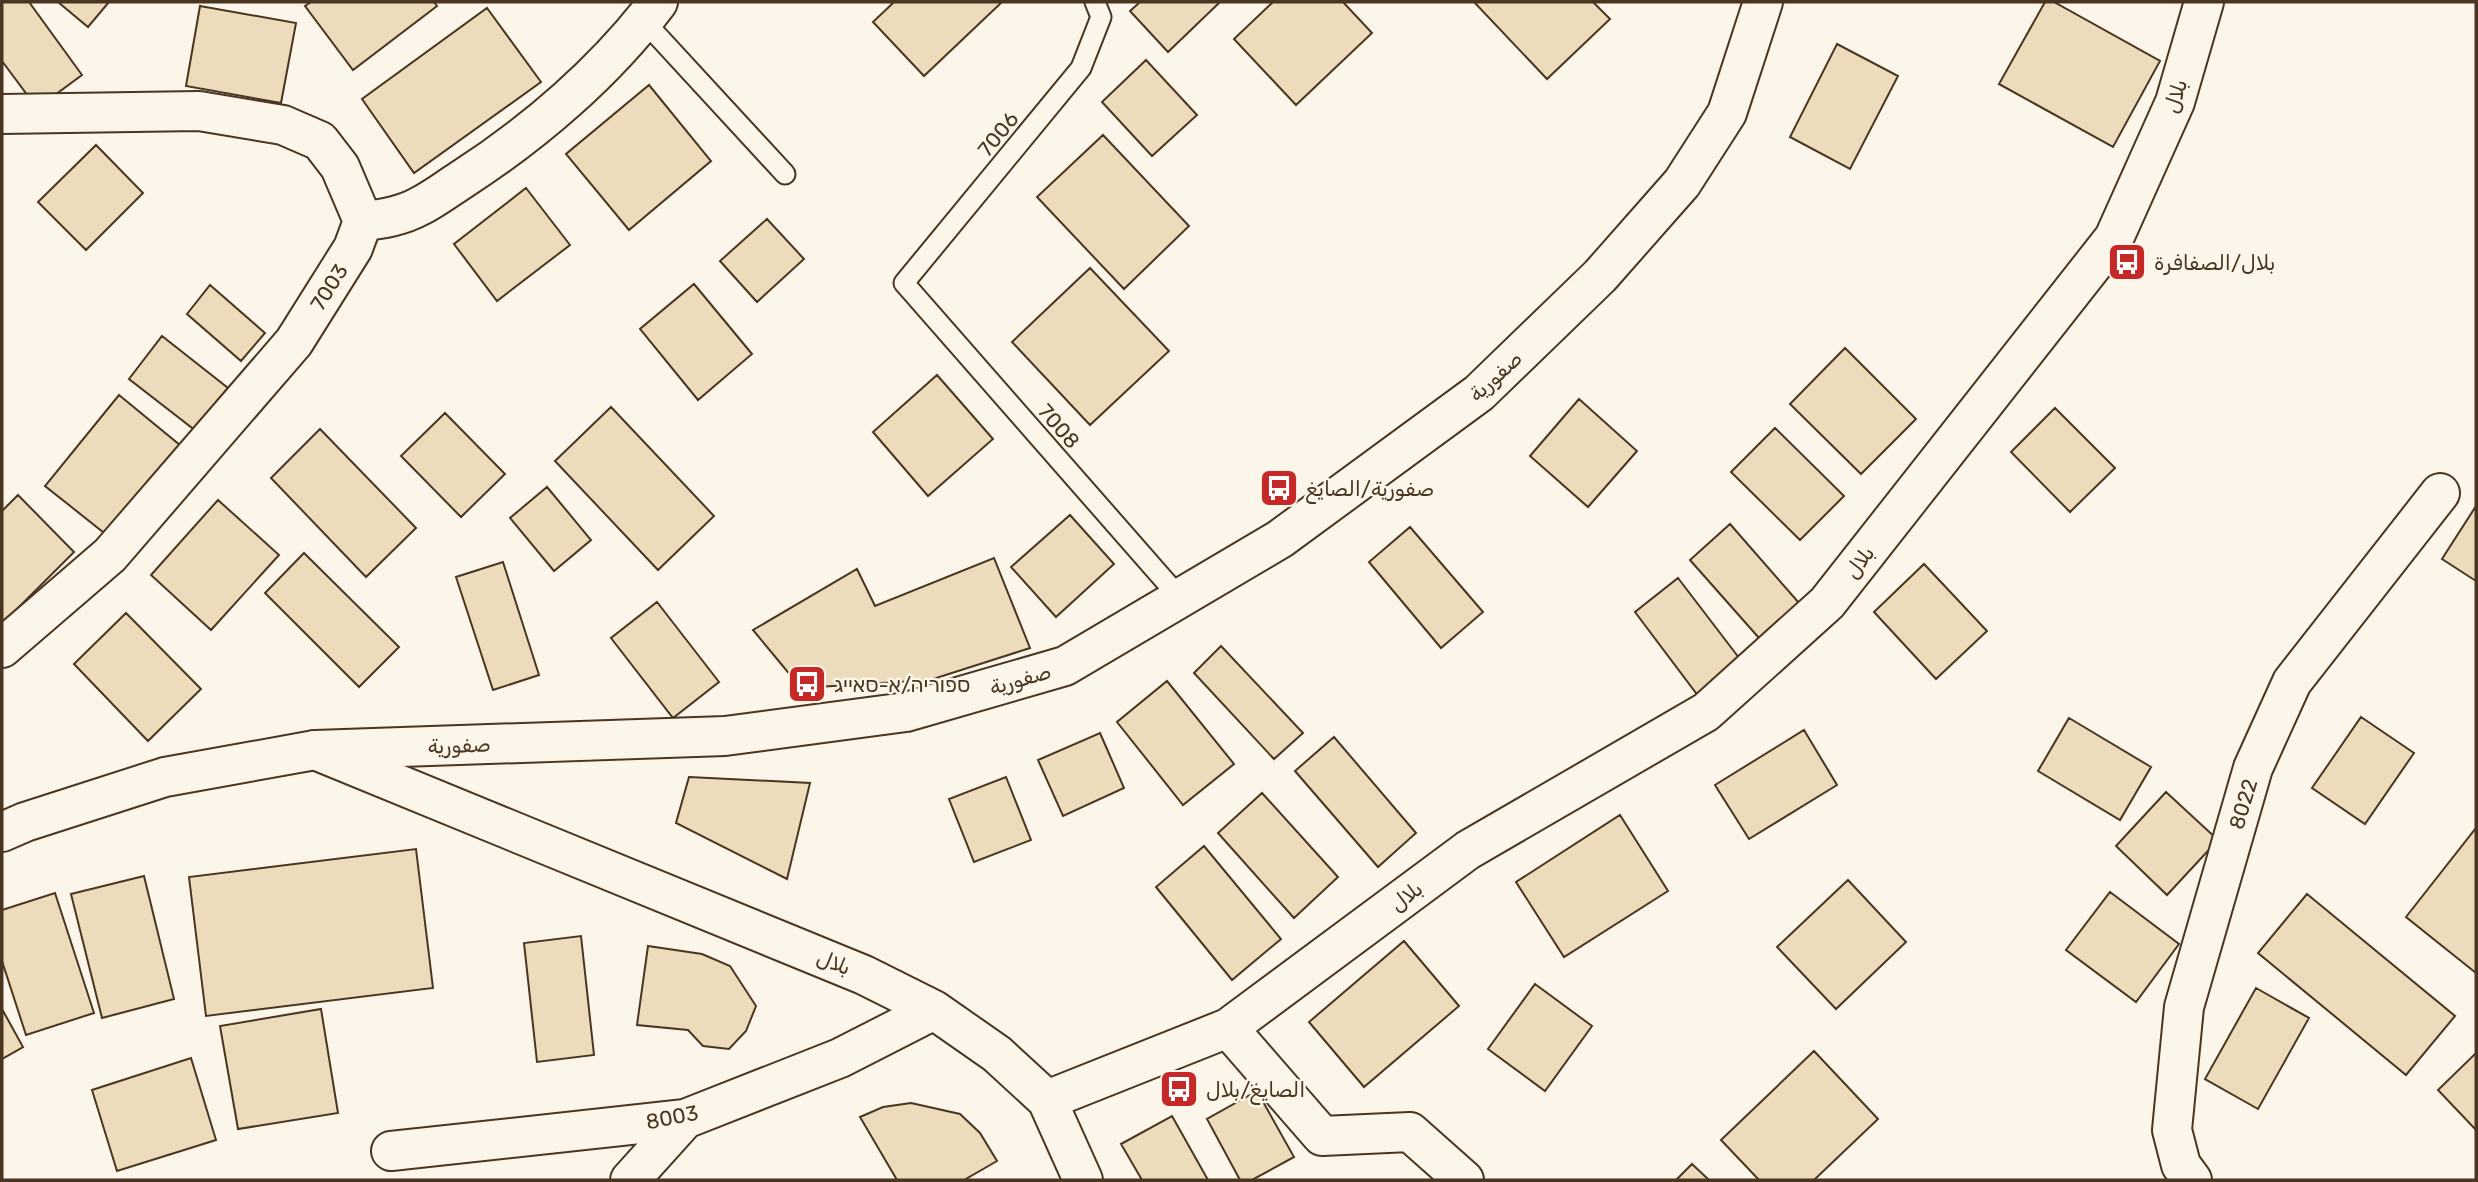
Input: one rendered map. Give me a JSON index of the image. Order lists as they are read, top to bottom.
{
  "streets": {
    "street": [
      "بلال",
      "7003",
      "صفورية",
      "8022",
      "8003"
    ],
    "lane": ["7006", "7008"]
  },
  "crossings": [
    ["بلال", "صفورية"],
    ["بلال", "8003"],
    ["7006", "7008"],
    ["صفورية", "7008"]
  ],
  "places": {
    "bus stop": [
      "بلال/الصفافرة",
      "صفورية/الصايغ",
      "ספוריה/א-סאייג",
      "الصايغ/بلال"
    ]
  }
}
